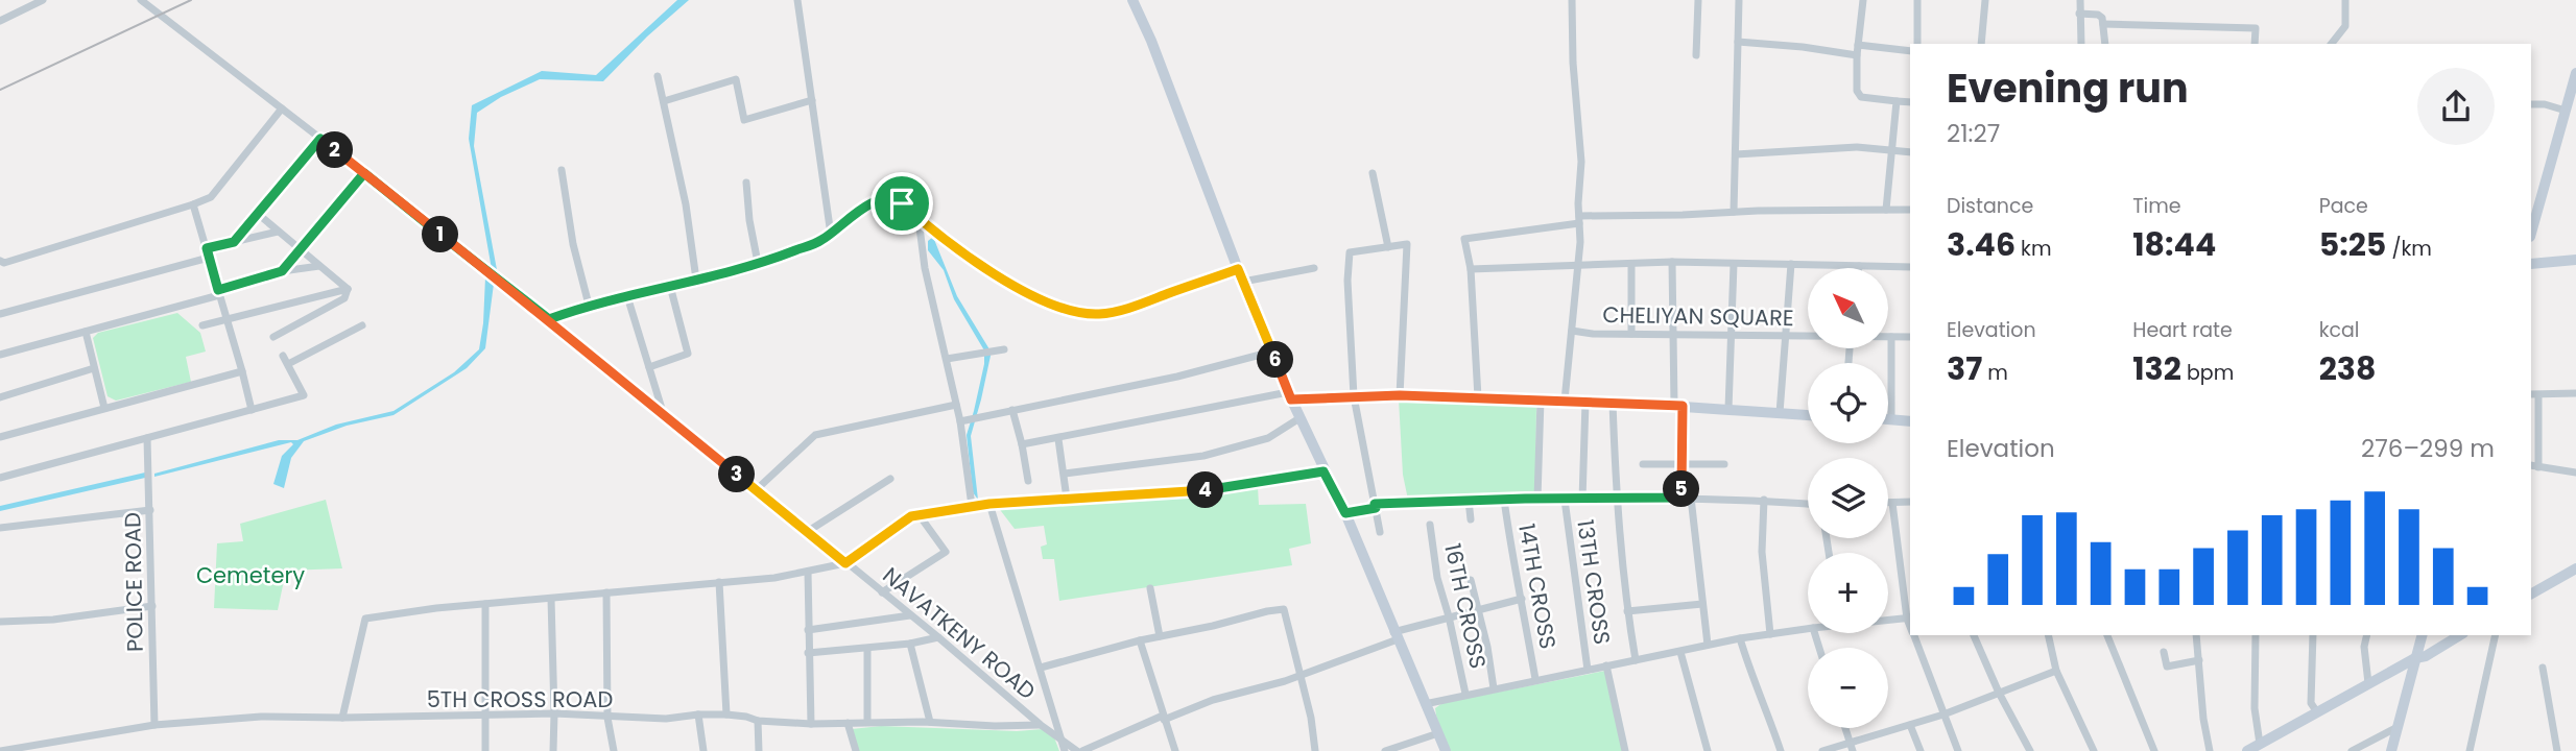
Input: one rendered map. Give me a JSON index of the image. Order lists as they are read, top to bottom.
{
  "streets": {
    "street": [
      "CHELIYAN SQUARE",
      "POLICE ROAD",
      "13TH CROSS",
      "14TH CROSS",
      "16TH CROSS",
      "NAVATKENY ROAD",
      "5TH CROSS ROAD"
    ]
  },
  "crossings": [
    ["POLICE ROAD", "5TH CROSS ROAD"],
    ["NAVATKENY ROAD", "5TH CROSS ROAD"]
  ],
  "parks": ["Cemetery"],
  "north": "top left",
  "page": {
    "heading": ["Evening run", "21:27"],
    "pins": [
      "2",
      "1",
      "6",
      "3",
      "5",
      "4"
    ],
    "stats": [
      ["Distance", "3.46 km"],
      ["Time", "18:44"],
      ["Pace", "5:25 /km"],
      ["Elevation", "37 m"],
      ["Heart rate", "132 bpm"],
      ["kcal", "238"]
    ],
    "map_buttons": ["+", "−"],
    "chart": ["Elevation", "276–299 m"]
  }
}
